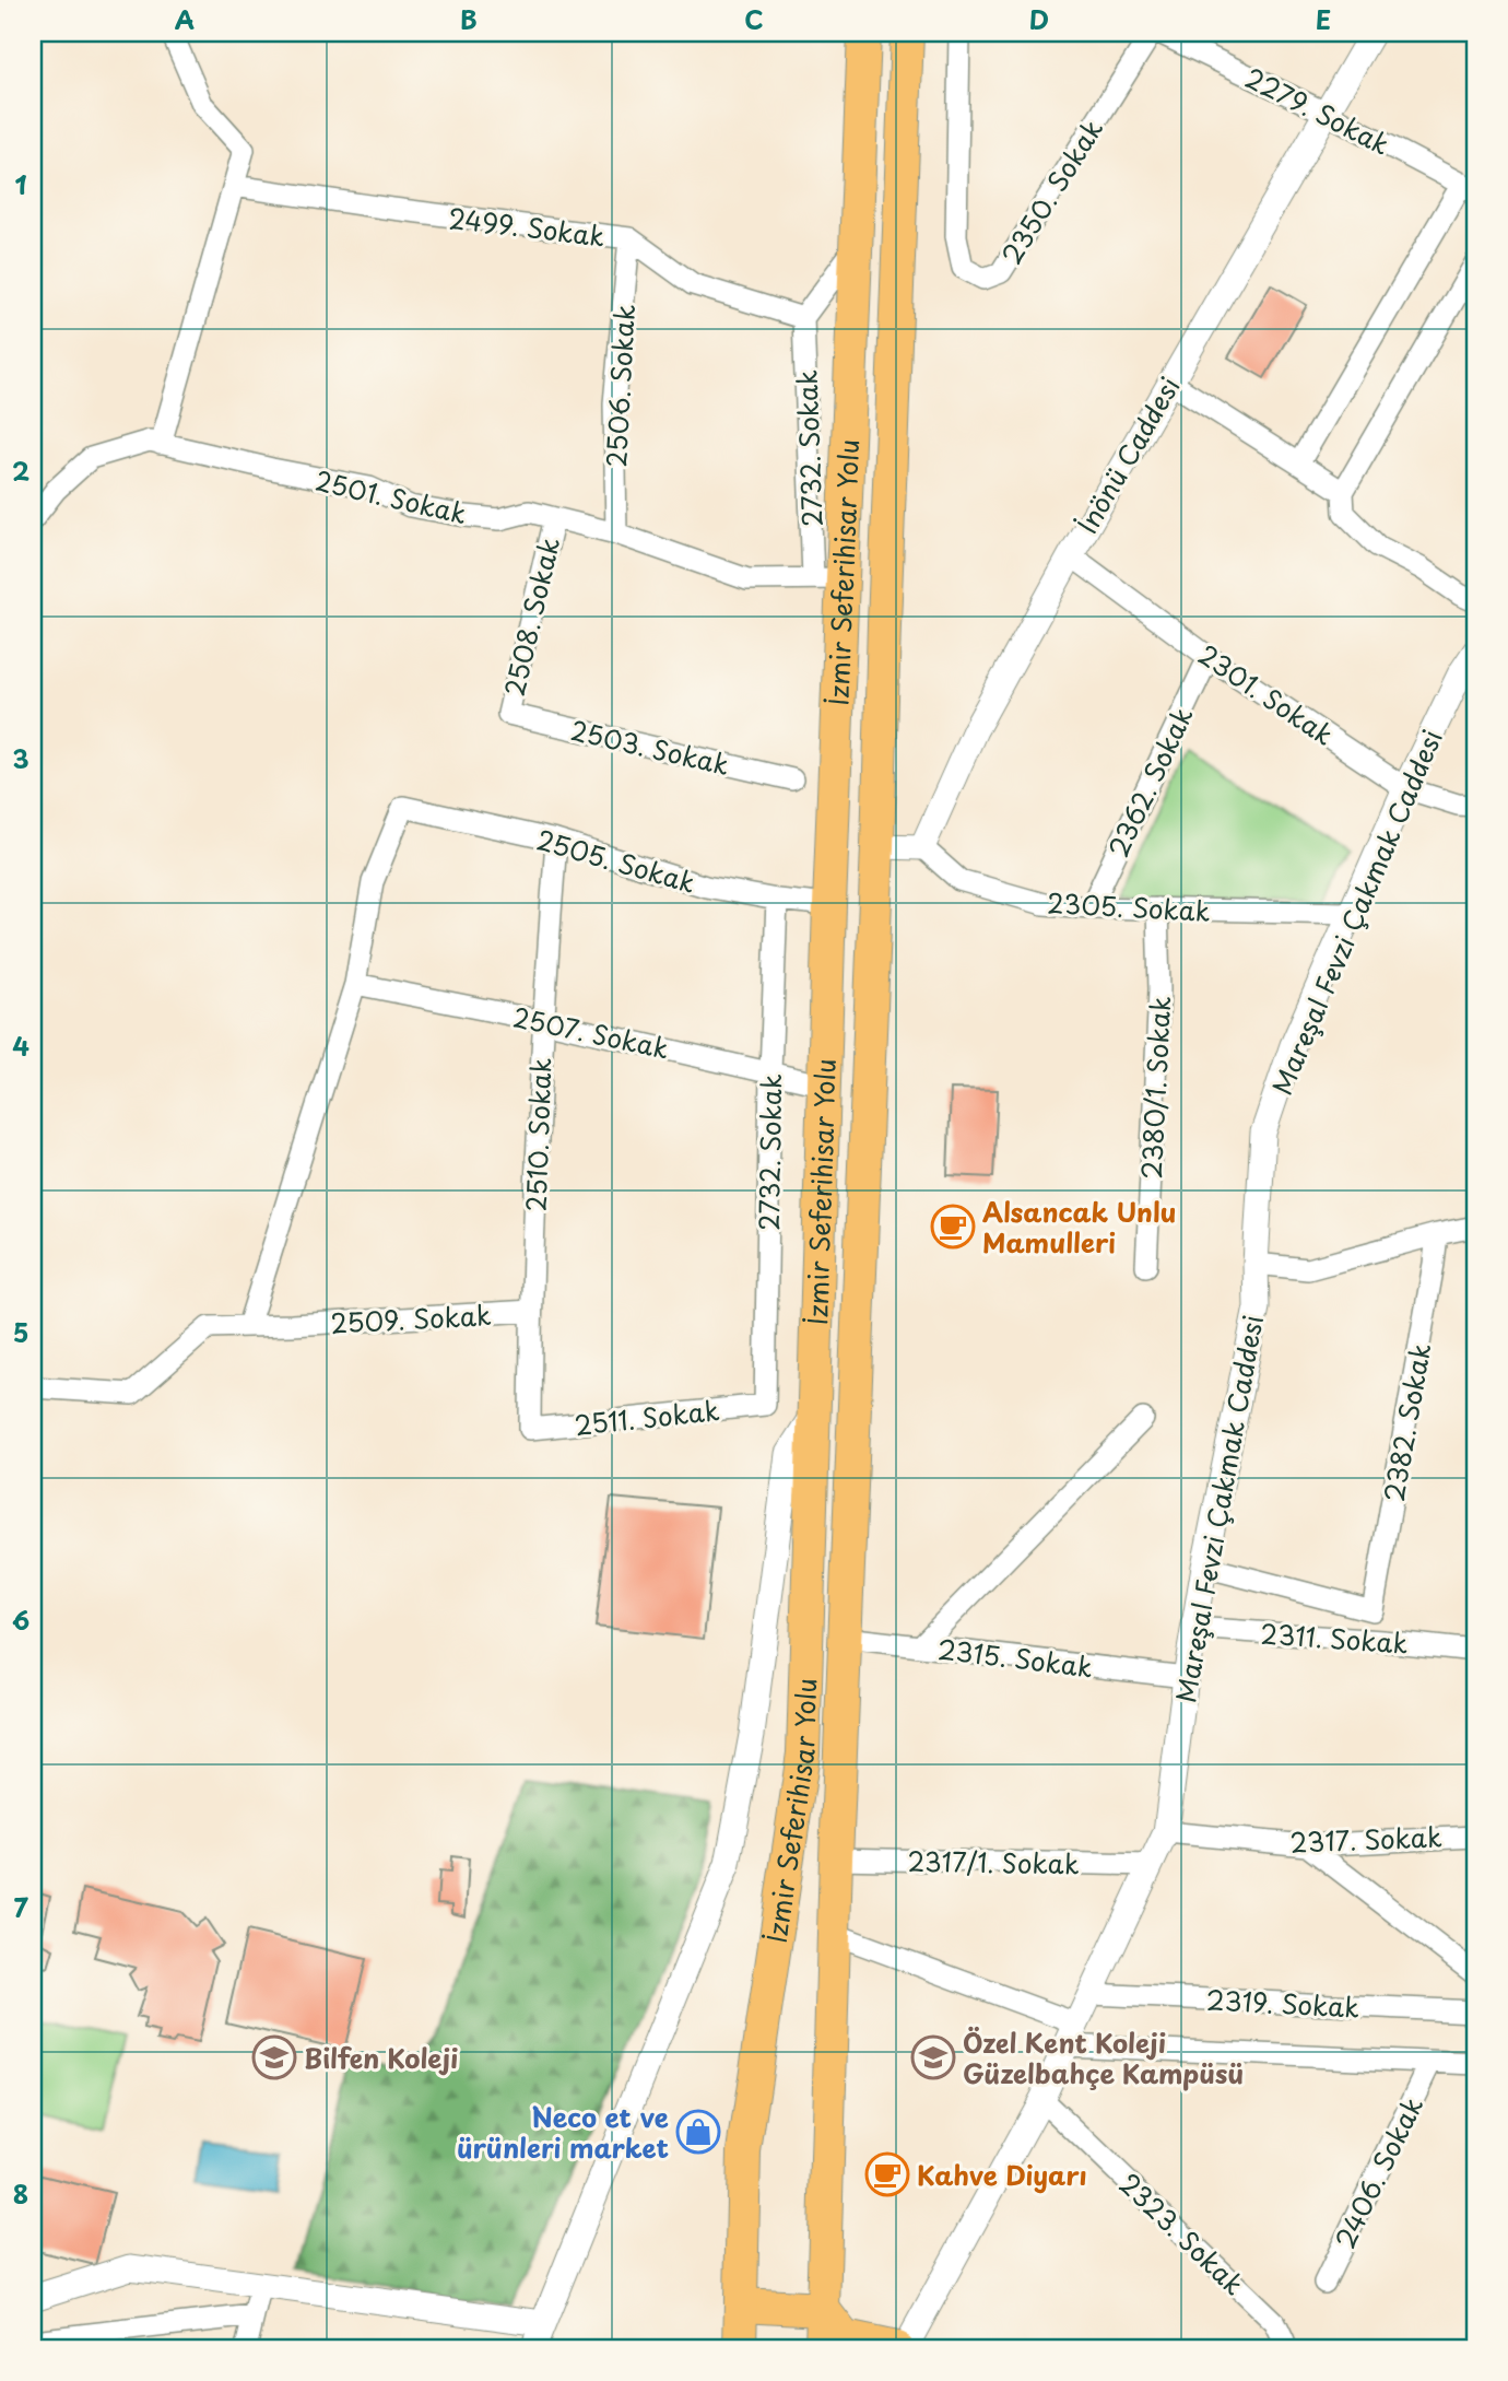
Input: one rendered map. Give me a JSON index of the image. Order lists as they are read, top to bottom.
{
  "streets": {
    "main road": ["İzmir Seferihisar Yolu"],
    "street": [
      "2279. Sokak",
      "2350. Sokak",
      "2499. Sokak",
      "2506. Sokak",
      "2732. Sokak",
      "İnönü Caddesi",
      "2501. Sokak",
      "2508. Sokak",
      "2301. Sokak",
      "2503. Sokak",
      "2362. Sokak",
      "2505. Sokak",
      "2305. Sokak",
      "Mareşal Fevzi Çakmak Caddesi",
      "2507. Sokak",
      "2380/1. Sokak",
      "2510. Sokak",
      "2509. Sokak",
      "2511. Sokak",
      "2382. Sokak",
      "2311. Sokak",
      "2315. Sokak",
      "2317. Sokak",
      "2317/1. Sokak",
      "2319. Sokak",
      "2406. Sokak",
      "2323. Sokak"
    ]
  },
  "crossings": [
    ["2279. Sokak", "İnönü Caddesi"],
    ["2499. Sokak", "2506. Sokak"],
    ["2499. Sokak", "2732. Sokak"],
    ["2506. Sokak", "2501. Sokak"],
    ["2732. Sokak", "2501. Sokak"],
    ["2732. Sokak", "İzmir Seferihisar Yolu"],
    ["2732. Sokak", "2505. Sokak"],
    ["2732. Sokak", "2507. Sokak"],
    ["2732. Sokak", "2511. Sokak"],
    ["İnönü Caddesi", "2301. Sokak"],
    ["İnönü Caddesi", "2305. Sokak"],
    ["2501. Sokak", "İzmir Seferihisar Yolu"],
    ["2501. Sokak", "2508. Sokak"],
    ["İzmir Seferihisar Yolu", "2505. Sokak"],
    ["İzmir Seferihisar Yolu", "2507. Sokak"],
    ["İzmir Seferihisar Yolu", "2315. Sokak"],
    ["İzmir Seferihisar Yolu", "2317/1. Sokak"],
    ["2508. Sokak", "2503. Sokak"],
    ["2301. Sokak", "2362. Sokak"],
    ["2301. Sokak", "Mareşal Fevzi Çakmak Caddesi"],
    ["2362. Sokak", "2305. Sokak"],
    ["2505. Sokak", "2507. Sokak"],
    ["2505. Sokak", "2510. Sokak"],
    ["2305. Sokak", "Mareşal Fevzi Çakmak Caddesi"],
    ["2305. Sokak", "2380/1. Sokak"],
    ["Mareşal Fevzi Çakmak Caddesi", "2311. Sokak"],
    ["Mareşal Fevzi Çakmak Caddesi", "2315. Sokak"],
    ["Mareşal Fevzi Çakmak Caddesi", "2317. Sokak"],
    ["Mareşal Fevzi Çakmak Caddesi", "2317/1. Sokak"],
    ["Mareşal Fevzi Çakmak Caddesi", "2319. Sokak"],
    ["Mareşal Fevzi Çakmak Caddesi", "2323. Sokak"],
    ["2507. Sokak", "2510. Sokak"],
    ["2510. Sokak", "2509. Sokak"],
    ["2510. Sokak", "2511. Sokak"],
    ["2382. Sokak", "2311. Sokak"]
  ],
  "places": {
    "cafe": ["Alsancak Unlu Mamulleri", "Kahve Diyarı"],
    "school or university": ["Bilfen Koleji", "Özel Kent Koleji Güzelbahçe Kampüsü"],
    "shop": ["Neco et ve ürünleri market"]
  },
  "grid": {
    "columns": [
      "A",
      "B",
      "C",
      "D",
      "E"
    ],
    "rows": [
      "1",
      "2",
      "3",
      "4",
      "5",
      "6",
      "7",
      "8"
    ]
  }
}
